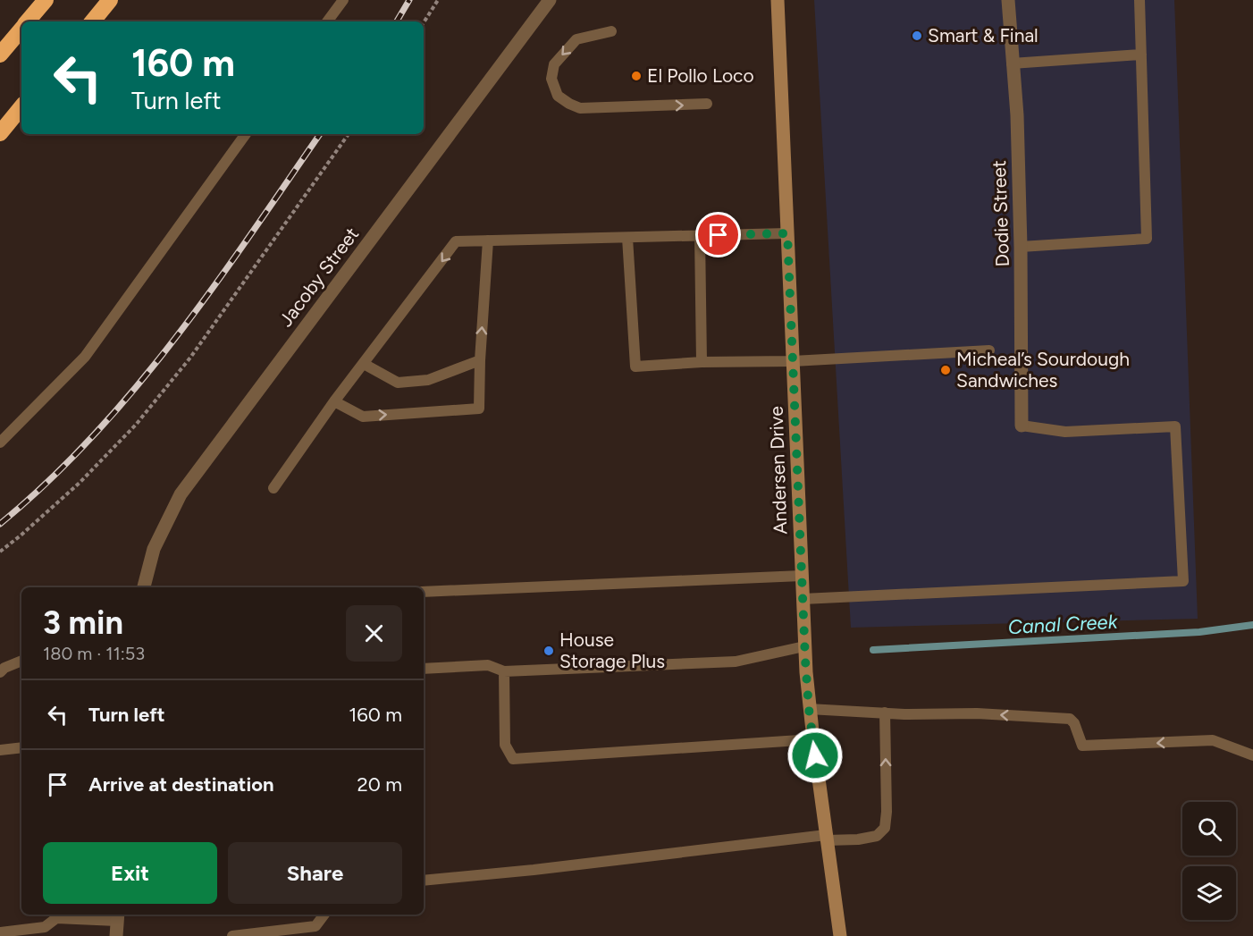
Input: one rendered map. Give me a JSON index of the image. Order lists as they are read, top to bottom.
{
  "streets": {
    "main road": ["Andersen Drive"],
    "street": ["Dodie Street", "Jacoby Street"]
  },
  "water": ["Canal Creek"],
  "places": [
    "Smart & Final",
    "El Pollo Loco",
    "Micheal’s Sourdough Sandwiches",
    "House Storage Plus"
  ],
  "page": {
    "turn": ["160 m", "Turn left"],
    "heading": ["3 min", "180 m · 11:53"],
    "list": [
      {
        "name": "Turn left",
        "value": "160 m"
      },
      {
        "name": "Arrive at destination",
        "value": "20 m"
      }
    ],
    "buttons": ["Exit", "Share"]
  }
}
